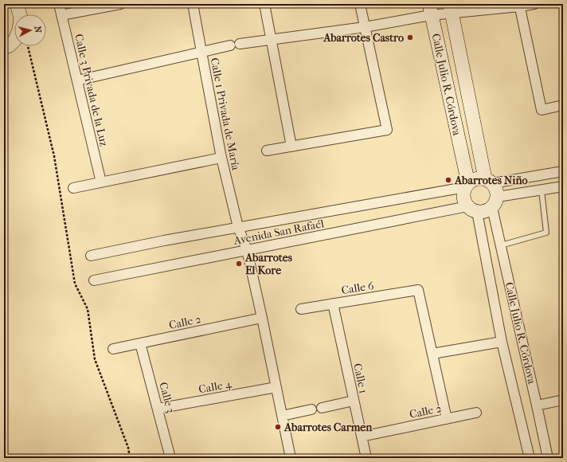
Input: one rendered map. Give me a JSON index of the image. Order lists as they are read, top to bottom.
{
  "streets": {
    "street": [
      "Calle Julio R. Córdova",
      "Calle 3 Privada de la Luz",
      "Calle 1 Privada de María",
      "Avenida San Rafaél",
      "Calle 6",
      "Calle 2",
      "Calle 1",
      "Calle 4",
      "Calle 3"
    ]
  },
  "crossings": [
    ["Calle Julio R. Córdova", "Avenida San Rafaél"],
    ["Calle 1 Privada de María", "Avenida San Rafaél"],
    ["Calle 1 Privada de María", "Calle 2"],
    ["Calle 1 Privada de María", "Calle 4"],
    ["Calle 6", "Calle 1"],
    ["Calle 2", "Calle 1"],
    ["Calle 2", "Calle 3"],
    ["Calle 4", "Calle 3"]
  ],
  "places": [
    "Abarrotes Castro",
    "Abarrotes Niño",
    "Abarrotes El Kore",
    "Abarrotes Carmen"
  ],
  "north": "right"
}
